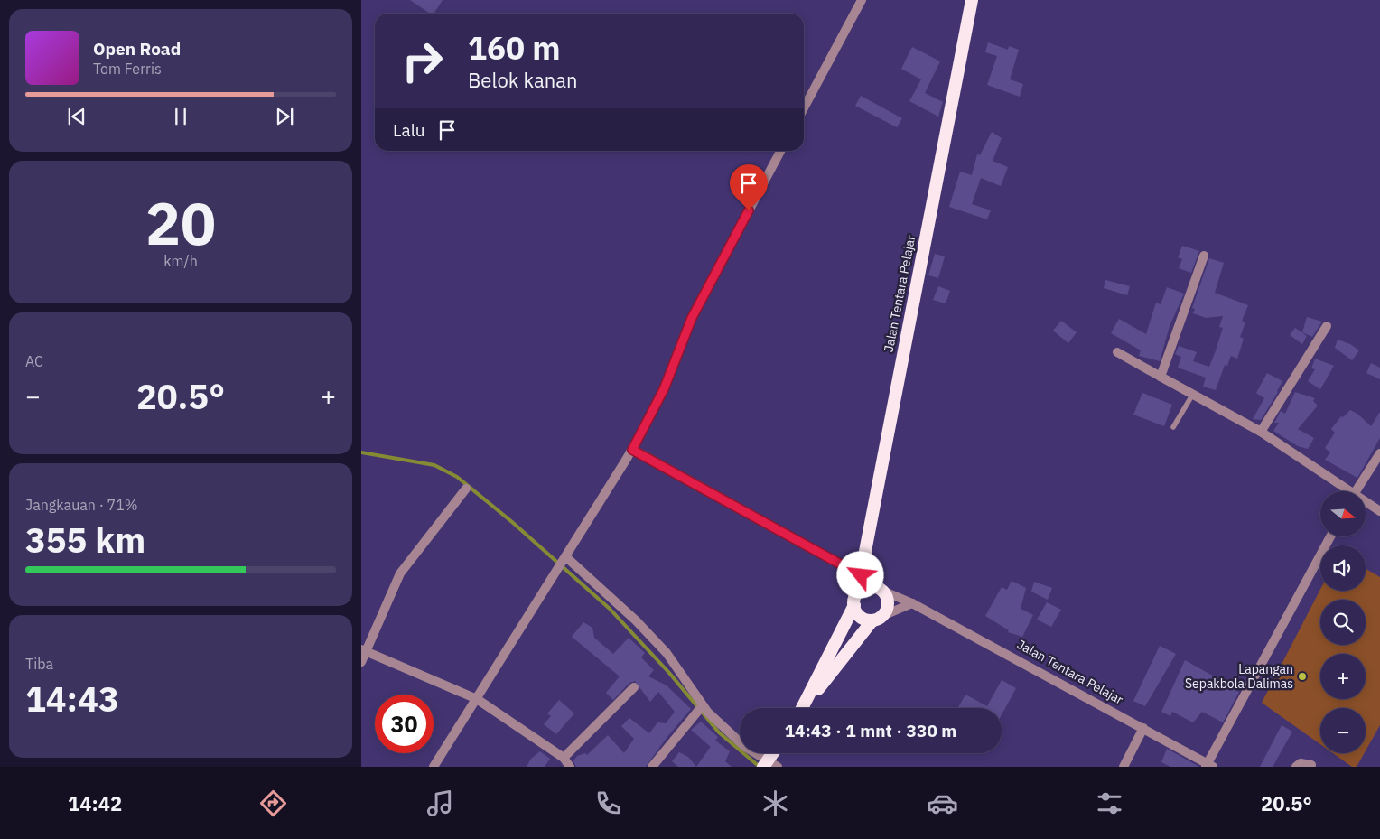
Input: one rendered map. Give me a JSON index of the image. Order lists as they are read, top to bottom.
{
  "streets": {
    "highway": ["Jalan Tentara Pelajar"]
  },
  "places": ["Lapangan Sepakbola Dalimas"],
  "north": "right",
  "page": {
    "turn": ["160 m", "Belok kanan"],
    "song": ["Open Road", "Tom Ferris"],
    "then": "Lalu",
    "tile": [
      ["20", "km/h"],
      "AC",
      ["Jangkauan · 71%", "355 km"],
      ["Tiba", "14:43"]
    ],
    "heat": ["−", "20.5°", "+"],
    "map_buttons": ["+", "−"],
    "limit": "30",
    "trip": "14:43 · 1 mnt · 330 m",
    "tabs": ["14:42", "20.5°"]
  }
}
